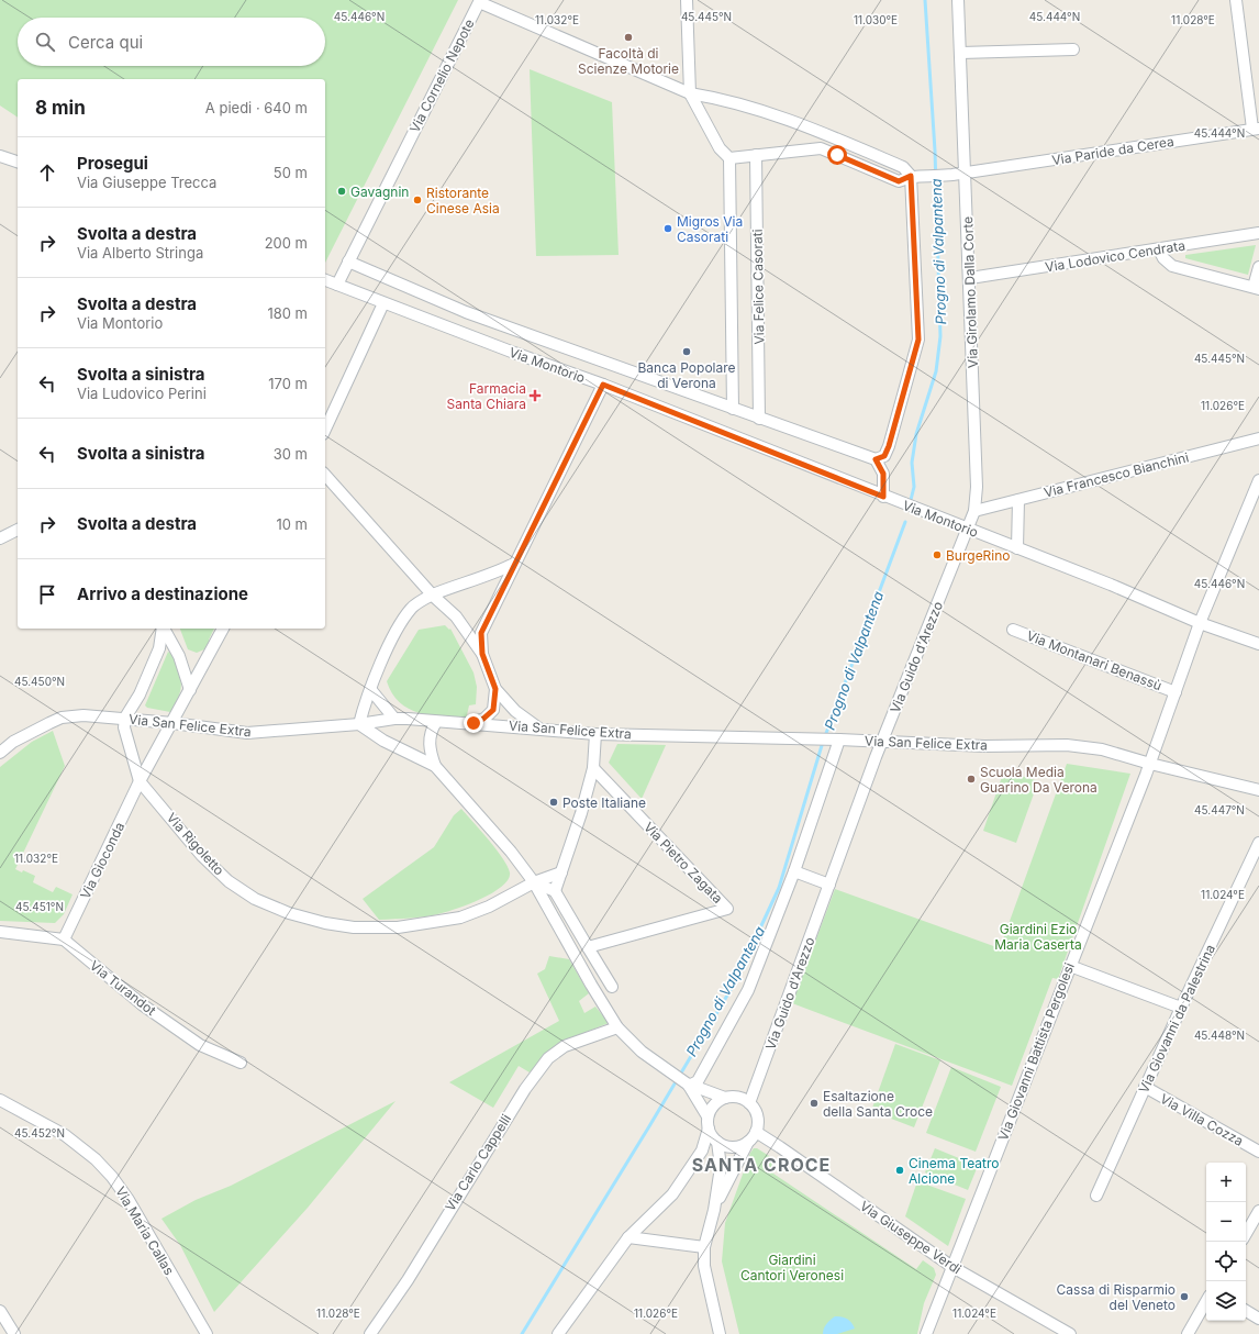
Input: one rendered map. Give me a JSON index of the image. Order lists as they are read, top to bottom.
{
  "streets": {
    "street": [
      "Via Cornelio Nepote",
      "Via Paride da Cerea",
      "Via Lodovico Cendrata",
      "Via Felice Casorati",
      "Via Girolamo Dalla Corte",
      "Via Montorio",
      "Via Francesco Bianchini",
      "Via Guido d'Arezzo",
      "Via Montanari Benassù",
      "Via San Felice Extra",
      "Via Rigoletto",
      "Via Gioconda",
      "Via Pietro Zagata",
      "Via Turandot",
      "Via Giovanni da Palestrina",
      "Via Giovanni Battista Pergolesi",
      "Via Villa Cozza",
      "Via Carlo Cappelli",
      "Via Maria Callas",
      "Via Giuseppe Verdi"
    ]
  },
  "crossings": [
    ["Via Cornelio Nepote", "Via Montorio"],
    ["Via Paride da Cerea", "Via Felice Casorati"],
    ["Via Paride da Cerea", "Via Girolamo Dalla Corte"],
    ["Via Lodovico Cendrata", "Via Girolamo Dalla Corte"],
    ["Via Felice Casorati", "Via Montorio"],
    ["Via Girolamo Dalla Corte", "Via Montorio"],
    ["Via Girolamo Dalla Corte", "Via Francesco Bianchini"],
    ["Via Girolamo Dalla Corte", "Via Guido d'Arezzo"],
    ["Via Montorio", "Via Guido d'Arezzo"],
    ["Via Guido d'Arezzo", "Via San Felice Extra"],
    ["Via Guido d'Arezzo", "Via Giuseppe Verdi"],
    ["Via San Felice Extra", "Via Gioconda"],
    ["Via San Felice Extra", "Via Giovanni Battista Pergolesi"],
    ["Via Rigoletto", "Via Gioconda"],
    ["Via Gioconda", "Via Turandot"],
    ["Via Giovanni da Palestrina", "Via Villa Cozza"],
    ["Via Giovanni Battista Pergolesi", "Via Giuseppe Verdi"]
  ],
  "districts": ["SANTA CROCE"],
  "water": ["Progno di Valpantena"],
  "parks": ["Giardini Ezio Maria Caserta", "Giardini Cantori Veronesi"],
  "places": {
    "other": [
      "Facoltà di Scienze Motorie",
      "Gavagnin",
      "Ristorante Cinese Asia",
      "Migros Via Casorati",
      "Banca Popolare di Verona",
      "BurgeRino",
      "Scuola Media Guarino Da Verona",
      "Poste Italiane",
      "Esaltazione della Santa Croce",
      "Cinema Teatro Alcione",
      "Cassa di Risparmio del Veneto"
    ],
    "health": ["Farmacia Santa Chiara"]
  },
  "page": {
    "search": "Cerca qui",
    "heading": ["8 min", "A piedi · 640 m"],
    "list": [
      ["Prosegui", "Via Giuseppe Trecca", "50 m"],
      ["Svolta a destra", "Via Alberto Stringa", "200 m"],
      ["Svolta a destra", "Via Montorio", "180 m"],
      ["Svolta a sinistra", "Via Ludovico Perini", "170 m"],
      ["Svolta a sinistra", "30 m"],
      ["Svolta a destra", "10 m"],
      "Arrivo a destinazione"
    ],
    "map_buttons": ["+", "−"]
  },
  "coordinates": [
    "45.446°N",
    "45.444°N",
    "45.445°N",
    "11.030°E",
    "11.028°E",
    "11.032°E",
    "11.026°E",
    "45.450°N",
    "45.447°N",
    "11.024°E",
    "45.451°N",
    "45.448°N",
    "45.452°N"
  ]
}
